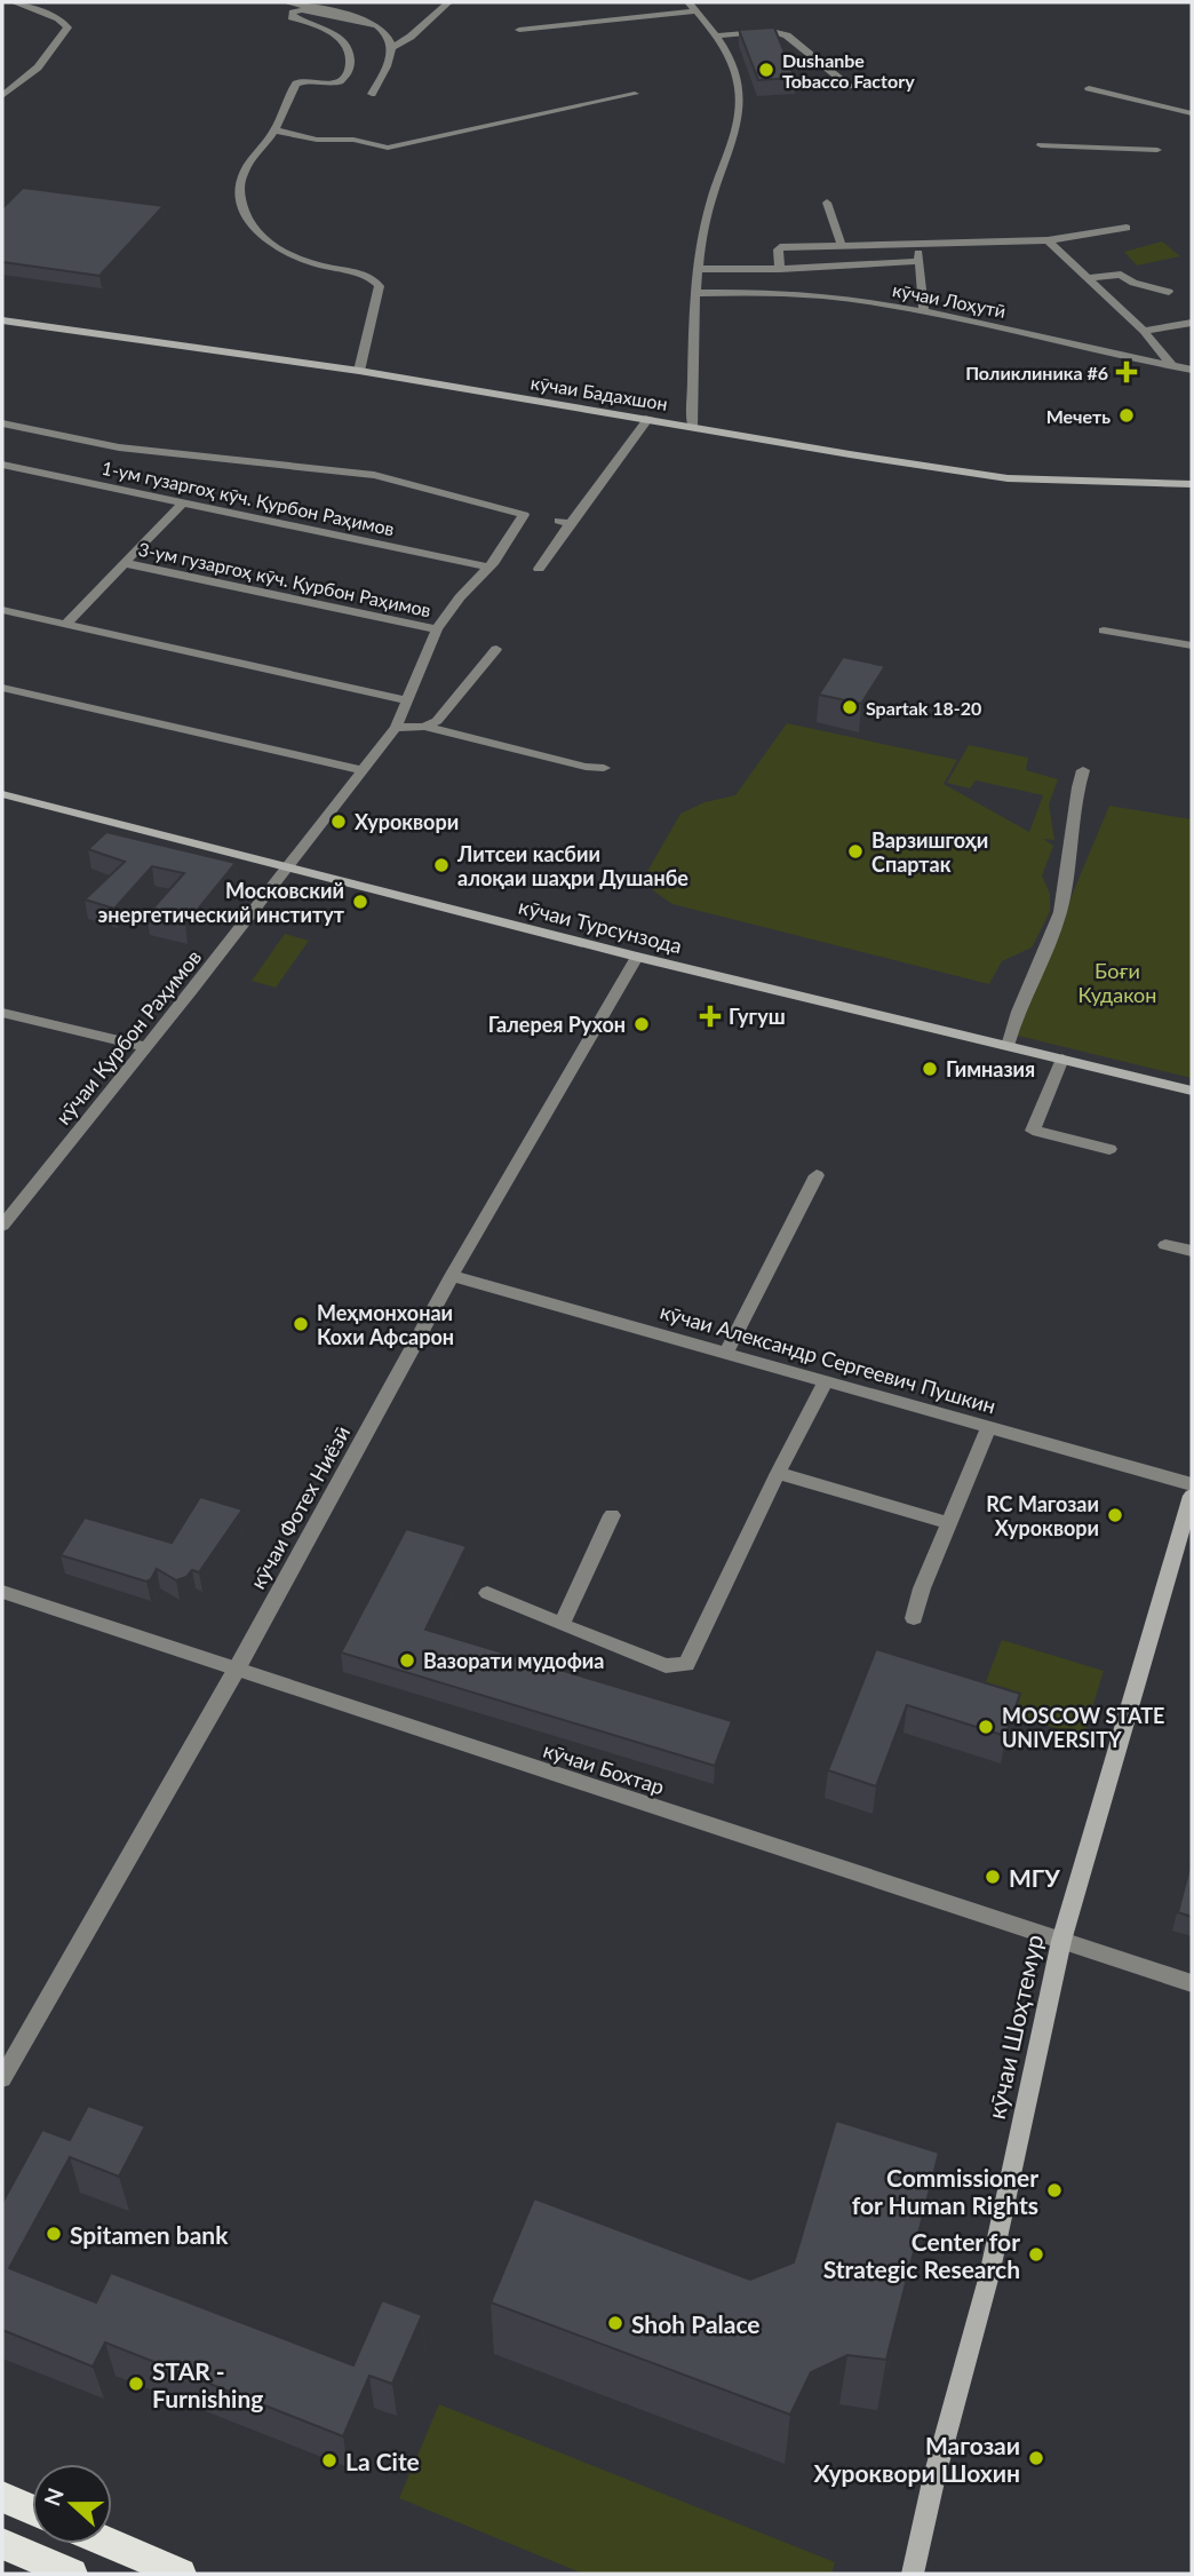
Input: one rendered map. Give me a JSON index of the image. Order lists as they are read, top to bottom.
{
  "streets": {
    "main road": ["кӯчаи Бадахшон", "кӯчаи Турсунзода", "кӯчаи Шоҳтемур"],
    "street": [
      "кӯчаи Лоҳутӣ",
      "1-ум гузаргоҳ кӯч. Қурбон Раҳимов",
      "3-ум гузаргоҳ кӯч. Қурбон Раҳимов",
      "кӯчаи Қурбон Раҳимов",
      "кӯчаи Александр Сергеевич Пушкин",
      "кӯчаи Фотех Ниёзӣ",
      "кӯчаи Бохтар"
    ]
  },
  "crossings": [
    ["1-ум гузаргоҳ кӯч. Қурбон Раҳимов", "кӯчаи Қурбон Раҳимов"],
    ["3-ум гузаргоҳ кӯч. Қурбон Раҳимов", "кӯчаи Қурбон Раҳимов"],
    ["кӯчаи Турсунзода", "кӯчаи Қурбон Раҳимов"],
    ["кӯчаи Турсунзода", "кӯчаи Фотех Ниёзӣ"],
    ["кӯчаи Александр Сергеевич Пушкин", "кӯчаи Фотех Ниёзӣ"],
    ["кӯчаи Фотех Ниёзӣ", "кӯчаи Бохтар"],
    ["кӯчаи Бохтар", "кӯчаи Шоҳтемур"]
  ],
  "parks": ["Боғи Кудакон"],
  "places": {
    "other": [
      "Dushanbe Tobacco Factory",
      "Мечеть",
      "Spartak 18-20",
      "Хуроквори",
      "Варзишгоҳи Спартак",
      "Литсеи касбии алоқаи шаҳри Душанбе",
      "Московский энергетический институт",
      "Галерея Рухон",
      "Гимназия",
      "Меҳмонхонаи Кохи Афсарон",
      "RC Магозаи Хуроквори",
      "Вазорати мудофиа",
      "MOSCOW STATE UNIVERSITY",
      "МГУ",
      "Commissioner for Human Rights",
      "Spitamen bank",
      "Center for Strategic Research",
      "Shoh Palace",
      "STAR - Furnishing",
      "Магозаи Хуроквори Шохин",
      "La Cite"
    ],
    "health": ["Поликлиника #6", "Гугуш"]
  },
  "north": "left"
}
